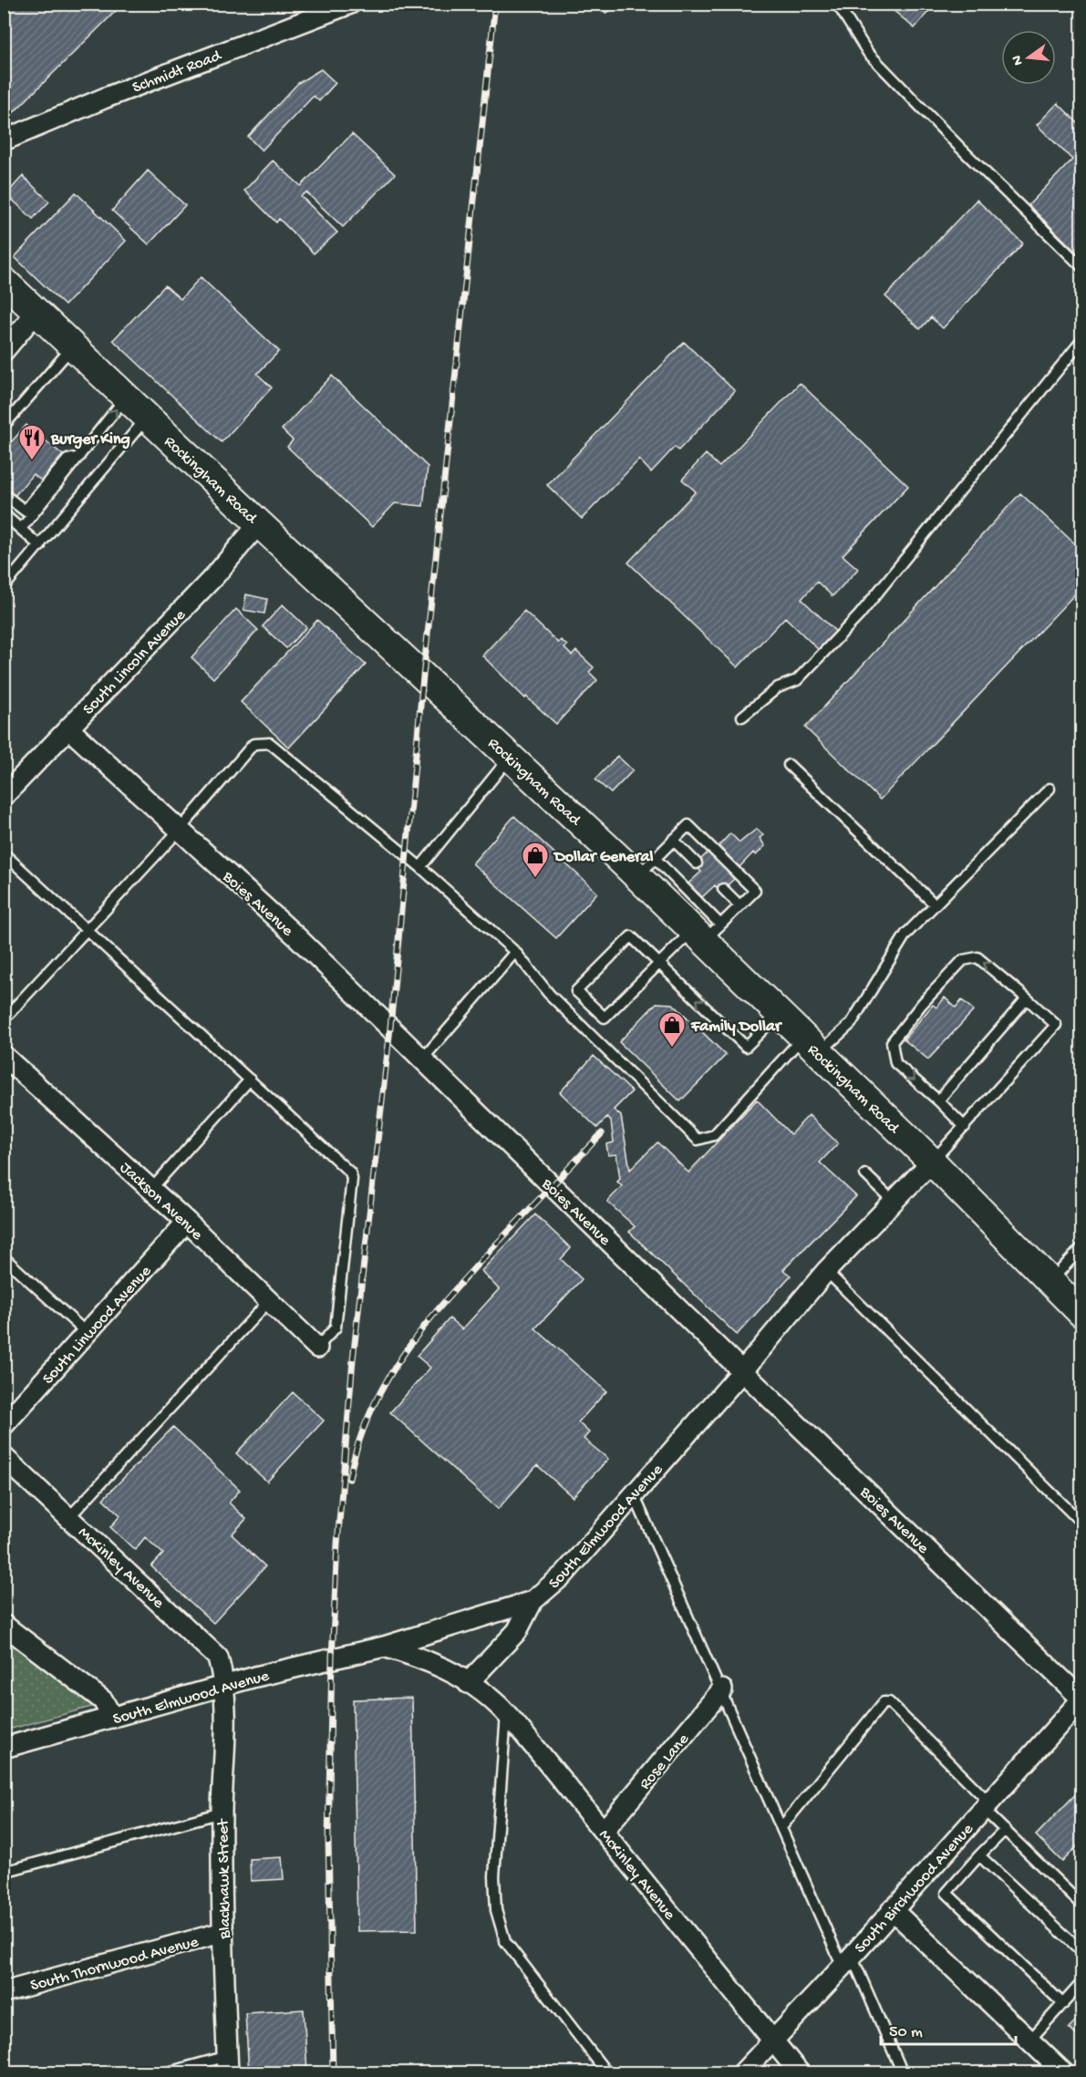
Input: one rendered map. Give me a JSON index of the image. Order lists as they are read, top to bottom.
{
  "streets": {
    "street": [
      "Schmidt Road",
      "Rockingham Road",
      "South Lincoln Avenue",
      "Boies Avenue",
      "Jackson Avenue",
      "South Linwood Avenue",
      "South Elmwood Avenue",
      "McKinley Avenue",
      "Rose Lane",
      "Blackhawk Street",
      "South Birchwood Avenue",
      "South Thornwood Avenue"
    ]
  },
  "crossings": [
    ["Rockingham Road", "South Lincoln Avenue"],
    ["Rockingham Road", "South Elmwood Avenue"],
    ["South Lincoln Avenue", "Boies Avenue"],
    ["Boies Avenue", "South Elmwood Avenue"],
    ["Boies Avenue", "South Birchwood Avenue"],
    ["Jackson Avenue", "South Linwood Avenue"],
    ["South Elmwood Avenue", "McKinley Avenue"],
    ["South Elmwood Avenue", "Blackhawk Street"],
    ["McKinley Avenue", "Rose Lane"],
    ["McKinley Avenue", "Blackhawk Street"],
    ["McKinley Avenue", "South Birchwood Avenue"],
    ["Blackhawk Street", "South Thornwood Avenue"]
  ],
  "places": {
    "restaurant": ["Burger King"],
    "shop": ["Dollar General", "Family Dollar"]
  },
  "scale_bar": "50 m",
  "north": "left"
}
